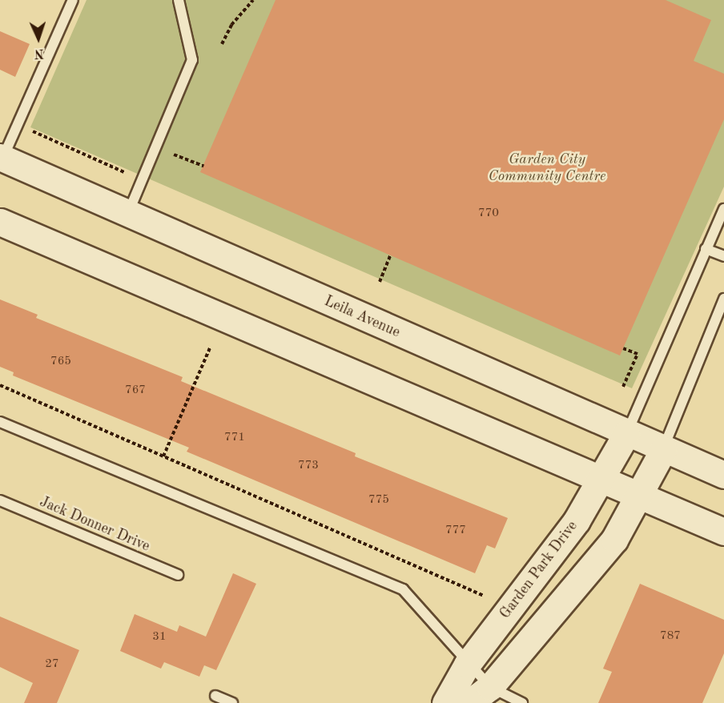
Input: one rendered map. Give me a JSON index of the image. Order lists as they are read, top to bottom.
{
  "streets": {
    "main road": ["Leila Avenue", "Garden Park Drive"],
    "lane": ["Jack Donner Drive"]
  },
  "crossings": [
    ["Leila Avenue", "Garden Park Drive"]
  ],
  "parks": ["Garden City Community Centre"],
  "house_numbers": [
    "770",
    "765",
    "767",
    "771",
    "773",
    "775",
    "777",
    "787",
    "31",
    "27"
  ],
  "north": "bottom"
}
